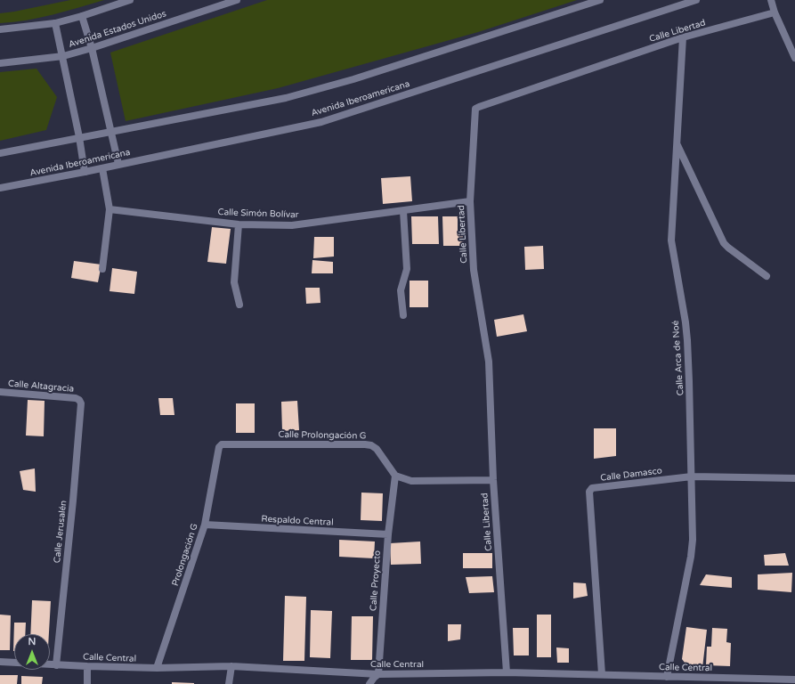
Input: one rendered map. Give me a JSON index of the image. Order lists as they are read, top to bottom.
{
  "streets": {
    "street": [
      "Avenida Estados Unidos",
      "Calle Libertad",
      "Avenida Iberoamericana",
      "Calle Simón Bolívar",
      "Calle Arca de Noé",
      "Calle Altagracia",
      "Calle Prolongación G",
      "Calle Damasco",
      "Respaldo Central",
      "Calle Jerusalén",
      "Prolongación G",
      "Calle Proyecto",
      "Calle Central"
    ]
  },
  "crossings": [
    ["Calle Libertad", "Calle Simón Bolívar"],
    ["Calle Libertad", "Calle Arca de Noé"],
    ["Calle Libertad", "Calle Central"],
    ["Calle Arca de Noé", "Calle Damasco"],
    ["Calle Arca de Noé", "Calle Central"],
    ["Calle Altagracia", "Calle Jerusalén"],
    ["Calle Prolongación G", "Prolongación G"],
    ["Calle Prolongación G", "Calle Proyecto"],
    ["Calle Damasco", "Calle Central"],
    ["Respaldo Central", "Prolongación G"],
    ["Respaldo Central", "Calle Proyecto"],
    ["Calle Jerusalén", "Calle Central"],
    ["Prolongación G", "Calle Central"],
    ["Calle Proyecto", "Calle Central"]
  ],
  "north": "top"
}
